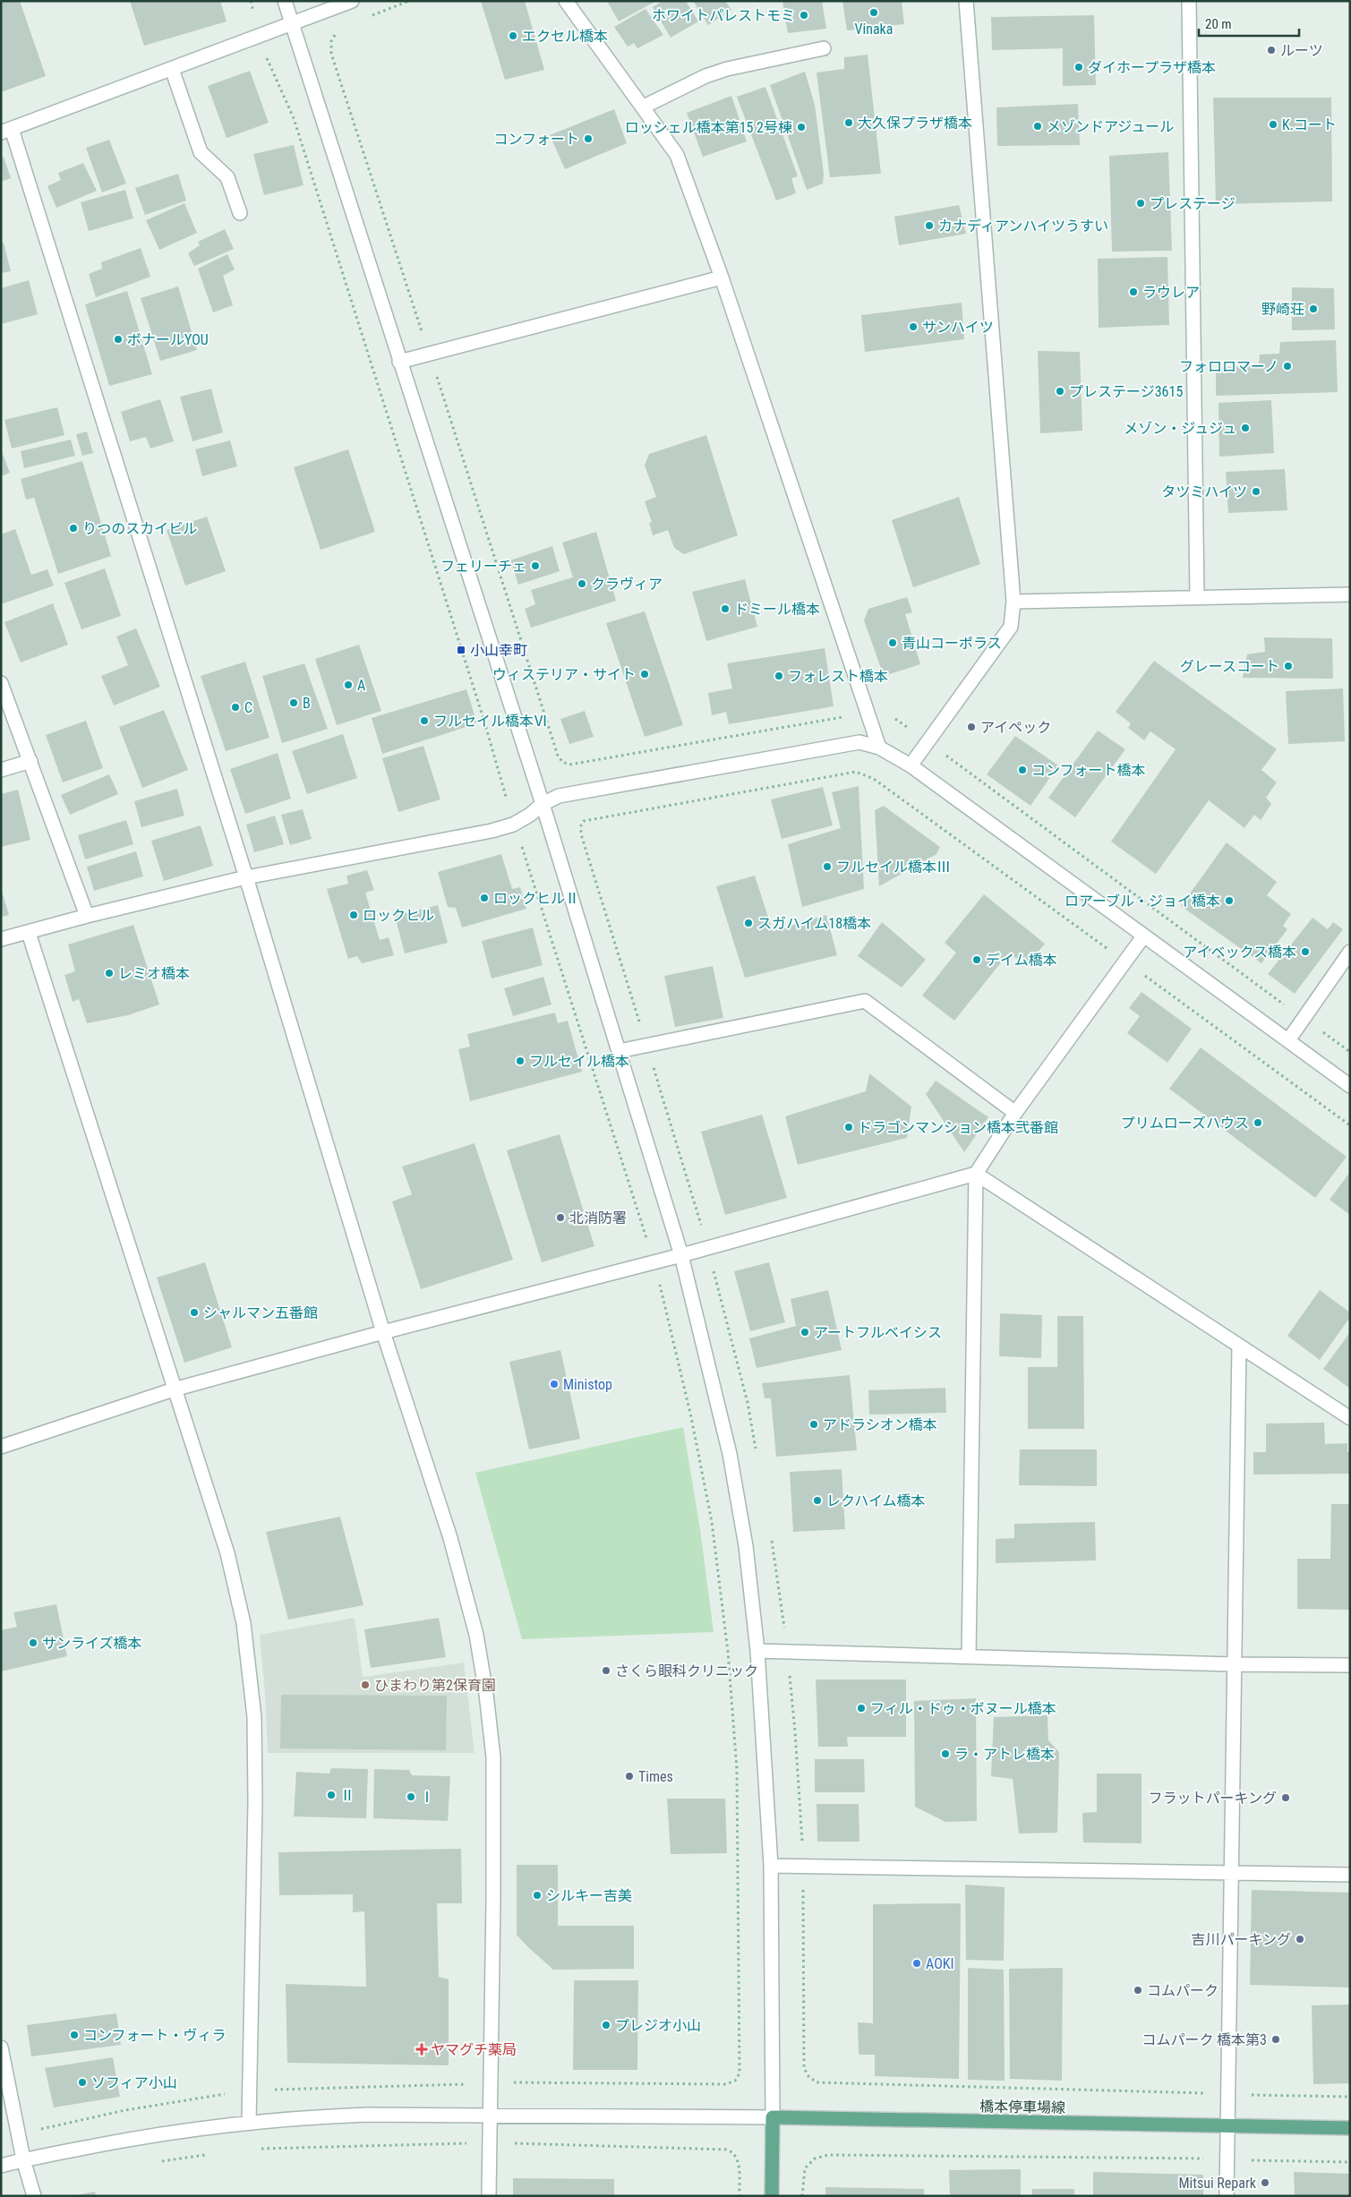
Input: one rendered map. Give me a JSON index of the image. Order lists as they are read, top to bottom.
{
  "streets": {
    "main road": ["橋本停車場線"]
  },
  "places": {
    "other": [
      "Vinaka",
      "ホワイトパレストモミ",
      "エクセル橋本",
      "ルーツ",
      "ダイホープラザ橋本",
      "大久保プラザ橋本",
      "K.コート",
      "メゾンドアジュール",
      "ロッシェル橋本第15 2号棟",
      "コンフォート",
      "プレステージ",
      "カナディアンハイツうすい",
      "ラウレア",
      "野崎荘",
      "サンハイツ",
      "ボナールYOU",
      "フォロロマーノ",
      "プレステージ3615",
      "メゾン・ジュジュ",
      "タツミハイツ",
      "りつのスカイビル",
      "フェリーチェ",
      "クラヴィア",
      "ドミール橋本",
      "青山コーポラス",
      "グレースコート",
      "ウィステリア・サイト",
      "フォレスト橋本",
      "A",
      "B",
      "C",
      "フルセイル橋本Ⅵ",
      "アイペック",
      "コンフォート橋本",
      "フルセイル橋本Ⅲ",
      "ロックヒルⅡ",
      "ロアーブル・ジョイ橋本",
      "ロックヒル",
      "スガハイム18橋本",
      "アイベックス橋本",
      "デイム橋本",
      "レミオ橋本",
      "フルセイル橋本",
      "プリムローズハウス",
      "ドラゴンマンション橋本弐番館",
      "北消防署",
      "シャルマン五番館",
      "アートフルベイシス",
      "Ministop",
      "アドラシオン橋本",
      "レクハイム橋本",
      "サンライズ橋本",
      "さくら眼科クリニック",
      "ひまわり第2保育園",
      "フィル・ドゥ・ボヌール橋本",
      "ラ・アトレ橋本",
      "Times",
      "Ⅱ",
      "Ⅰ",
      "フラットパーキング",
      "シルキー吉美",
      "吉川パーキング",
      "AOKI",
      "コムパーク",
      "プレジオ小山",
      "コンフォート・ヴィラ",
      "コムパーク 橋本第3",
      "ソフィア小山",
      "Mitsui Repark"
    ],
    "transit": ["小山幸町"],
    "health": ["ヤマグチ薬局"]
  },
  "scale_bar": "20 m"
}
